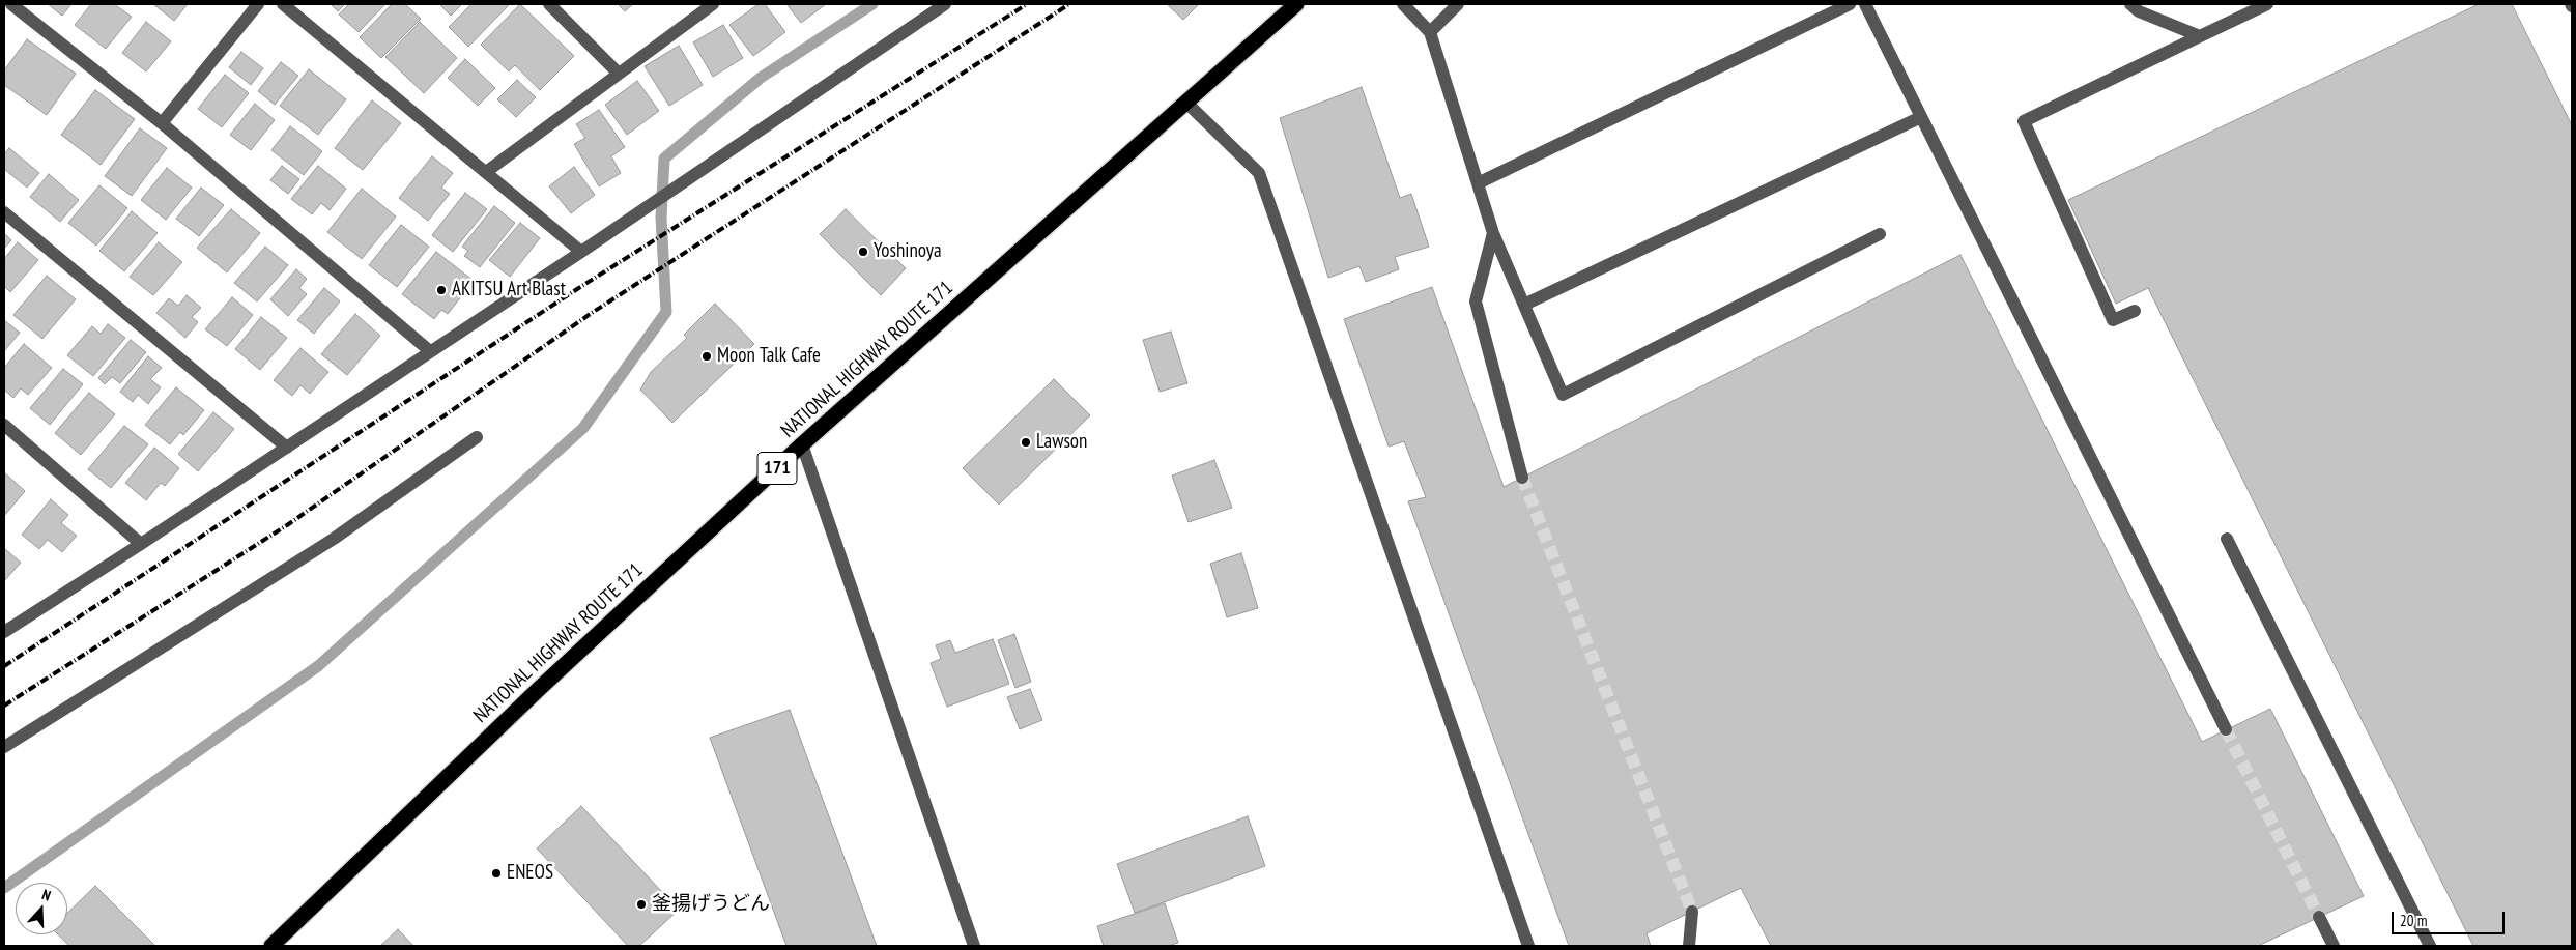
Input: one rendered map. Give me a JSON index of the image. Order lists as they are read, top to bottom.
{
  "streets": {
    "highway": ["NATIONAL HIGHWAY ROUTE 171", "171"]
  },
  "places": [
    "Yoshinoya",
    "AKITSU Art Blast",
    "Moon Talk Cafe",
    "Lawson",
    "ENEOS",
    "釜揚げうどん"
  ],
  "scale_bar": "20 m",
  "north": "top"
}
